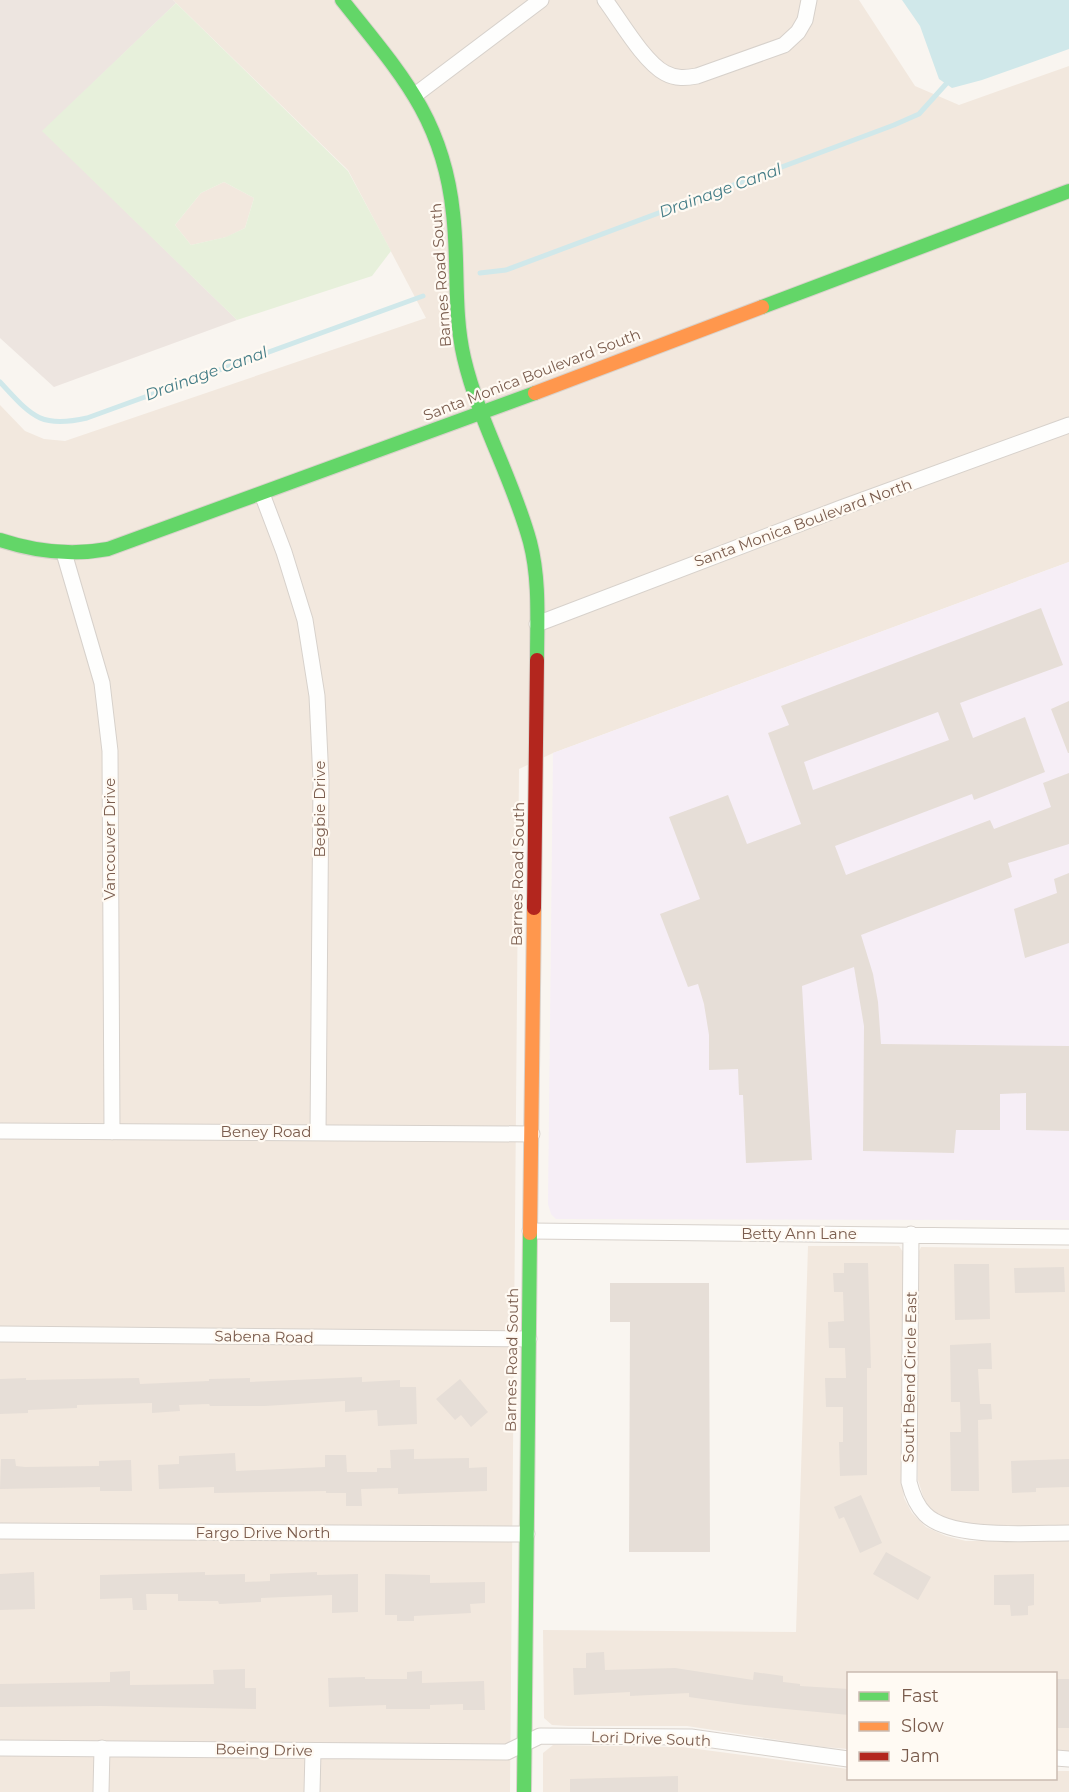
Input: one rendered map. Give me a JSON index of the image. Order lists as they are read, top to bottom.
{
  "streets": {
    "street": [
      "Barnes Road South",
      "Santa Monica Boulevard South",
      "Santa Monica Boulevard North",
      "Begbie Drive",
      "Vancouver Drive",
      "Beney Road",
      "Betty Ann Lane",
      "Sabena Road",
      "South Bend Circle East",
      "Fargo Drive North",
      "Lori Drive South",
      "Boeing Drive"
    ]
  },
  "crossings": [
    ["Barnes Road South", "Santa Monica Boulevard South"],
    ["Barnes Road South", "Santa Monica Boulevard North"],
    ["Barnes Road South", "Beney Road"],
    ["Barnes Road South", "Betty Ann Lane"],
    ["Barnes Road South", "Sabena Road"],
    ["Barnes Road South", "Fargo Drive North"],
    ["Barnes Road South", "Lori Drive South"],
    ["Barnes Road South", "Boeing Drive"],
    ["Santa Monica Boulevard South", "Begbie Drive"],
    ["Santa Monica Boulevard South", "Vancouver Drive"],
    ["Begbie Drive", "Beney Road"],
    ["Vancouver Drive", "Beney Road"],
    ["Betty Ann Lane", "South Bend Circle East"],
    ["Lori Drive South", "Boeing Drive"]
  ],
  "water": ["Drainage Canal"],
  "legend": ["Fast", "Slow", "Jam"]
}
